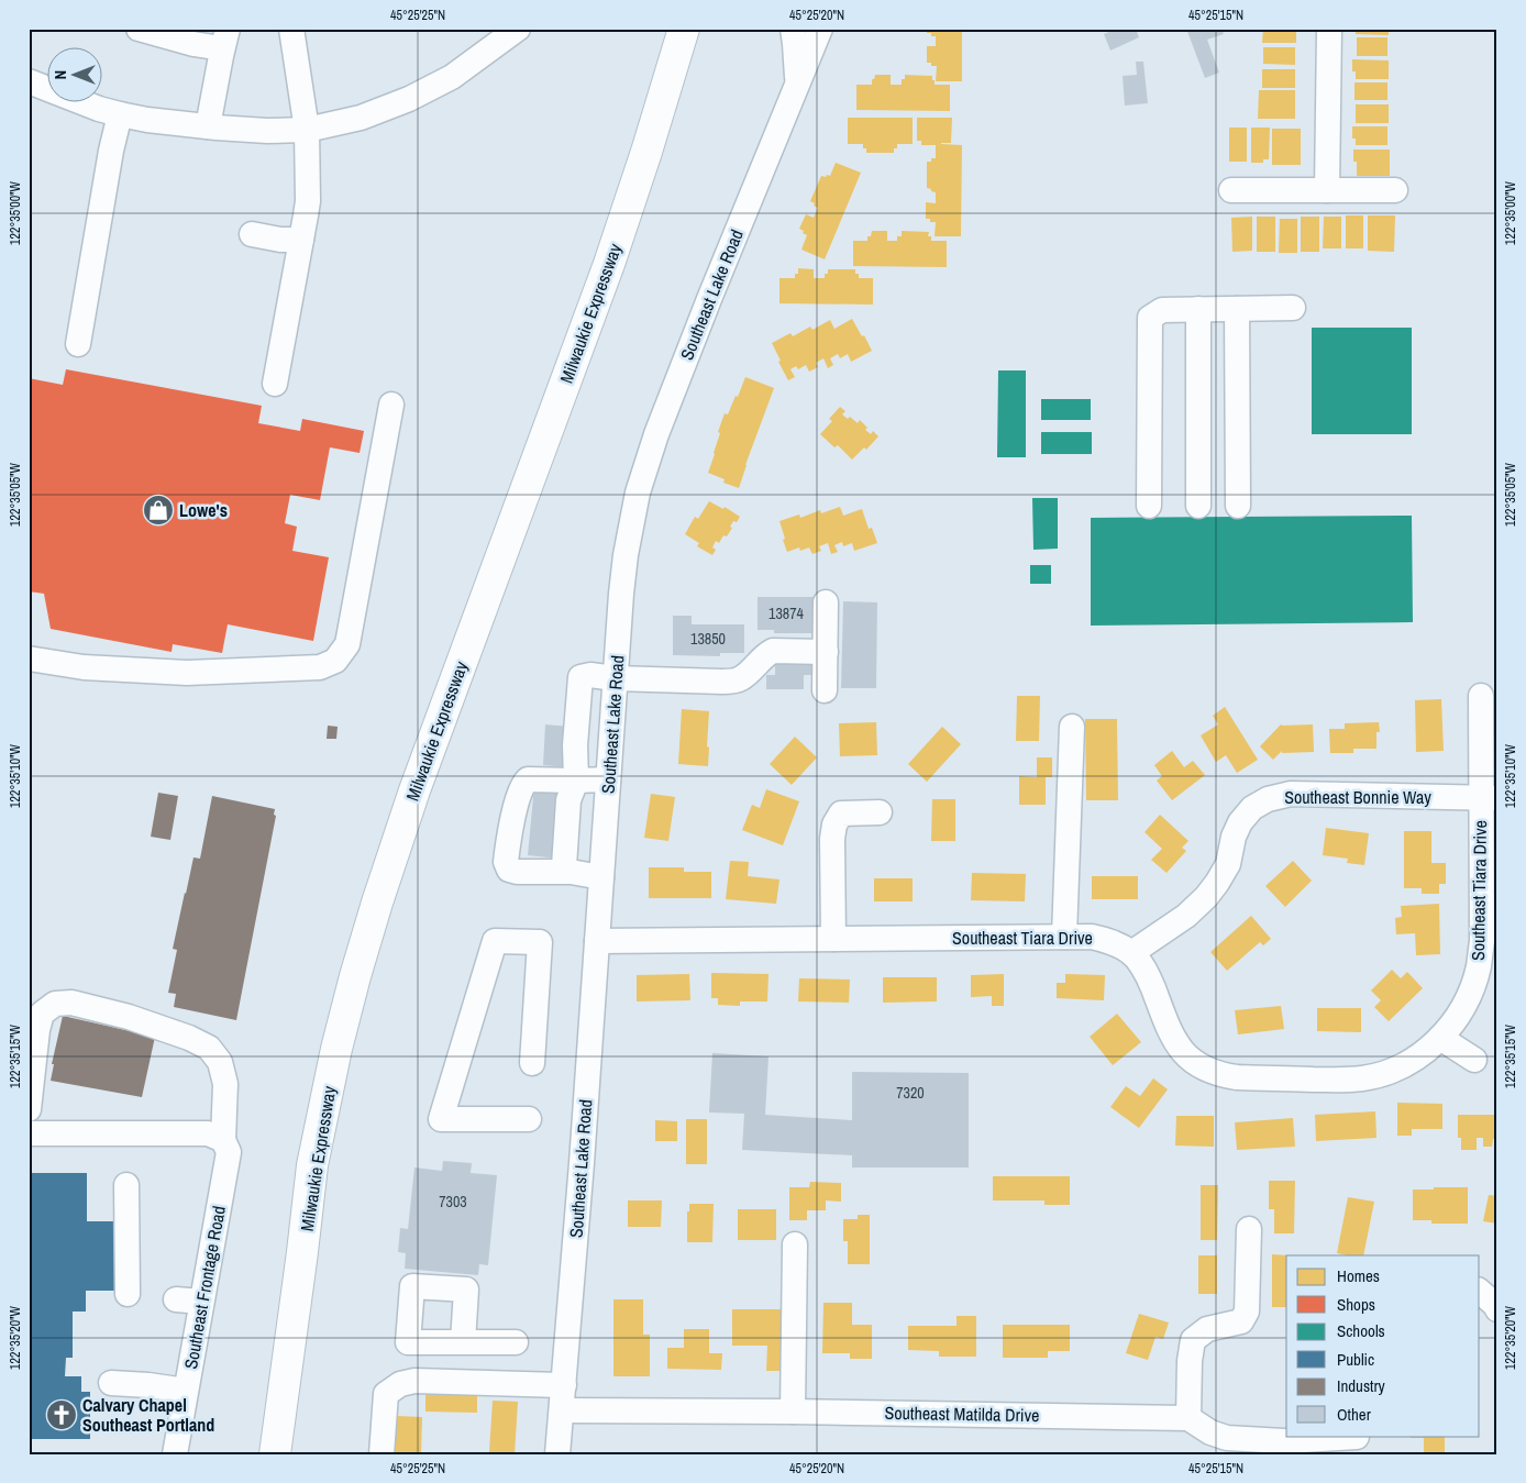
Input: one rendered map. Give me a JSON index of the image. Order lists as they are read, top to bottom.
{
  "streets": {
    "highway": ["Milwaukie Expressway"],
    "street": [
      "Southeast Lake Road",
      "Southeast Bonnie Way",
      "Southeast Tiara Drive",
      "Southeast Frontage Road",
      "Southeast Matilda Drive"
    ]
  },
  "crossings": [
    ["Southeast Lake Road", "Southeast Tiara Drive"],
    ["Southeast Lake Road", "Southeast Matilda Drive"],
    ["Southeast Bonnie Way", "Southeast Tiara Drive"]
  ],
  "places": {
    "shop": ["Lowe's"],
    "church": ["Calvary Chapel Southeast Portland"]
  },
  "house_numbers": [
    "13874",
    "13850",
    "7320",
    "7303"
  ],
  "legend": [
    "Homes",
    "Shops",
    "Schools",
    "Public",
    "Industry",
    "Other"
  ],
  "north": "left",
  "coordinates": [
    "45°25'25\"N",
    "45°25'20\"N",
    "45°25'15\"N",
    "122°35'00\"W",
    "122°35'05\"W",
    "122°35'10\"W",
    "122°35'15\"W",
    "122°35'20\"W"
  ]
}
